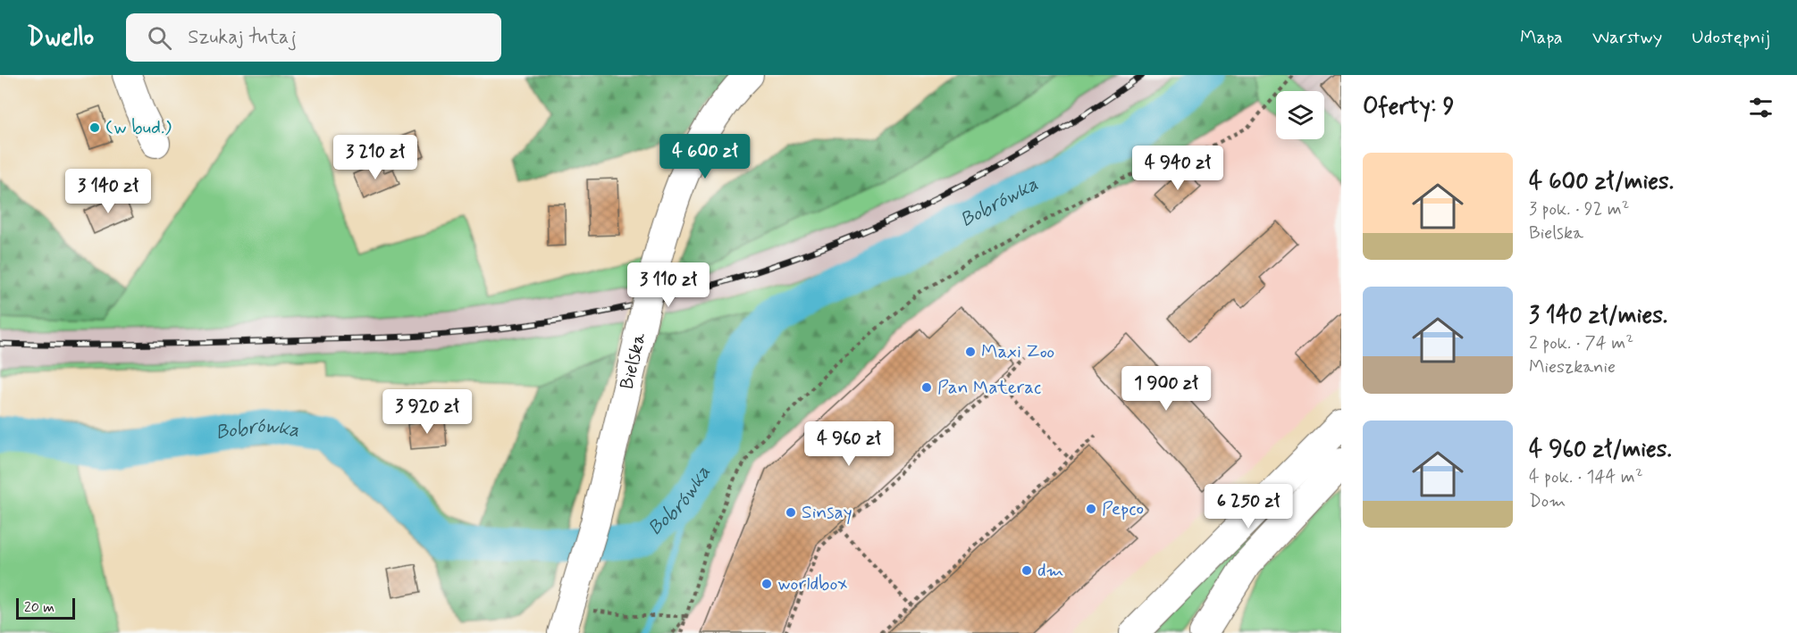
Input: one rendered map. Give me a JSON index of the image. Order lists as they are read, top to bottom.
{
  "streets": {
    "street": ["Bielska"]
  },
  "water": ["Bobrówka"],
  "places": [
    "(w bud.)",
    "Maxi Zoo",
    "Pan Materac",
    "Pepco",
    "Sinsay",
    "dm",
    "worldbox"
  ],
  "scale_bar": "20 m",
  "page": {
    "header": "Dwello",
    "search": "Szukaj tutaj",
    "nav": ["Mapa", "Warstwy", "Udostępnij"],
    "heading": "Oferty: 9",
    "price": [
      "4 600 zł",
      "3 210 zł",
      "4 940 zł",
      "3 140 zł",
      "3 110 zł",
      "1 900 zł",
      "3 920 zł",
      "4 960 zł",
      "6 250 zł"
    ],
    "list": [
      {
        "name": "4 600 zł/mies.",
        "note": "3 pok. · 92 m² · Bielska"
      },
      {
        "name": "3 140 zł/mies.",
        "note": "2 pok. · 74 m² · Mieszkanie"
      },
      {
        "name": "4 960 zł/mies.",
        "note": "4 pok. · 144 m² · Dom"
      }
    ],
    "scale": "20 m"
  }
}
